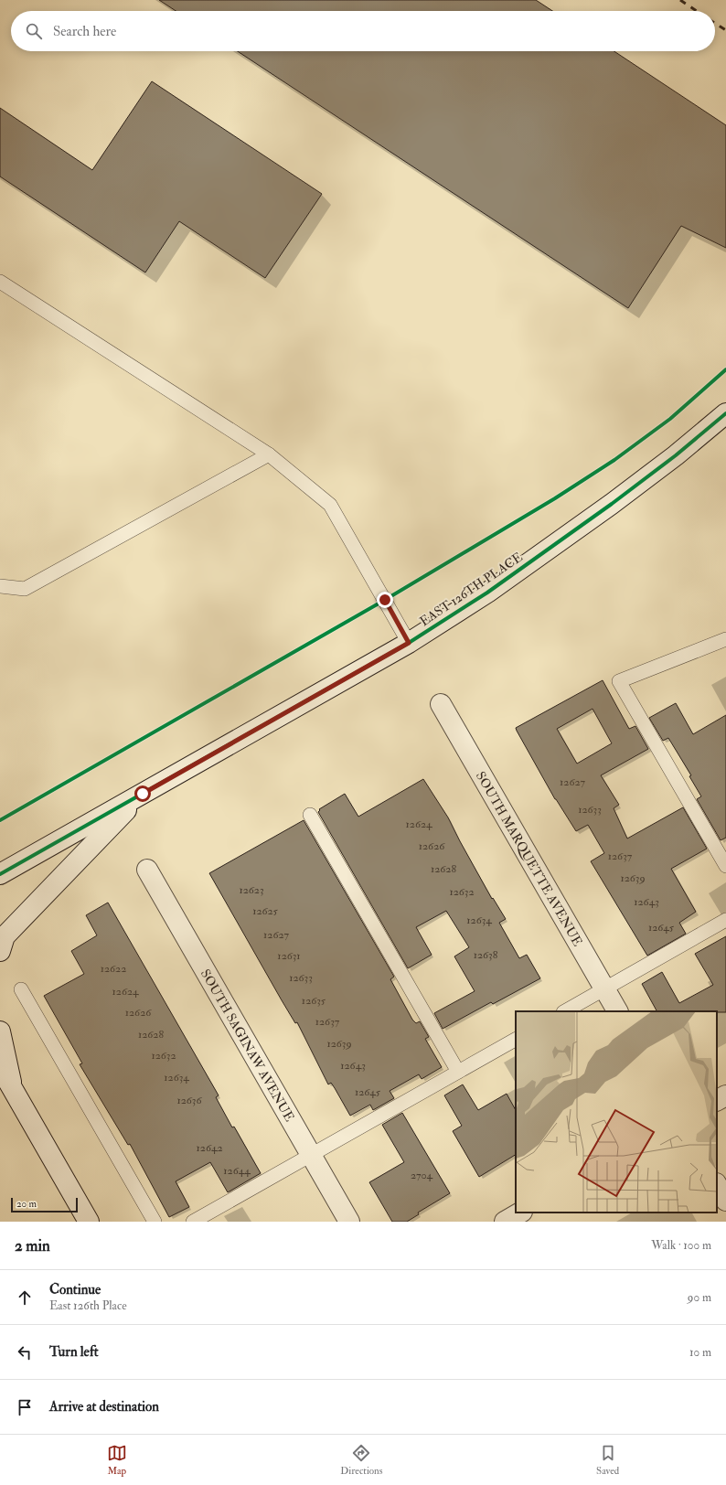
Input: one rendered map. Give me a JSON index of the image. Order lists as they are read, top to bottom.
{
  "streets": {
    "street": ["EAST 126TH PLACE", "SOUTH MARQUETTE AVENUE", "SOUTH SAGINAW AVENUE"]
  },
  "house_numbers": [
    "12627",
    "12633",
    "12624",
    "12626",
    "12637",
    "12628",
    "12639",
    "12623",
    "12632",
    "12643",
    "12625",
    "12634",
    "12645",
    "12627",
    "12638",
    "12631",
    "12622",
    "12633",
    "12624",
    "12635",
    "12626",
    "12637",
    "12628",
    "12639",
    "12632",
    "12643",
    "12634",
    "12645",
    "12636",
    "12642",
    "12644",
    "2704"
  ],
  "scale_bar": "20 m",
  "page": {
    "search": "Search here",
    "scale": "20 m",
    "heading": ["2 min", "Walk · 100 m"],
    "list": [
      ["Continue", "East 126th Place", "90 m"],
      ["Turn left", "10 m"],
      "Arrive at destination"
    ],
    "nav": ["Map", "Directions", "Saved"]
  }
}
